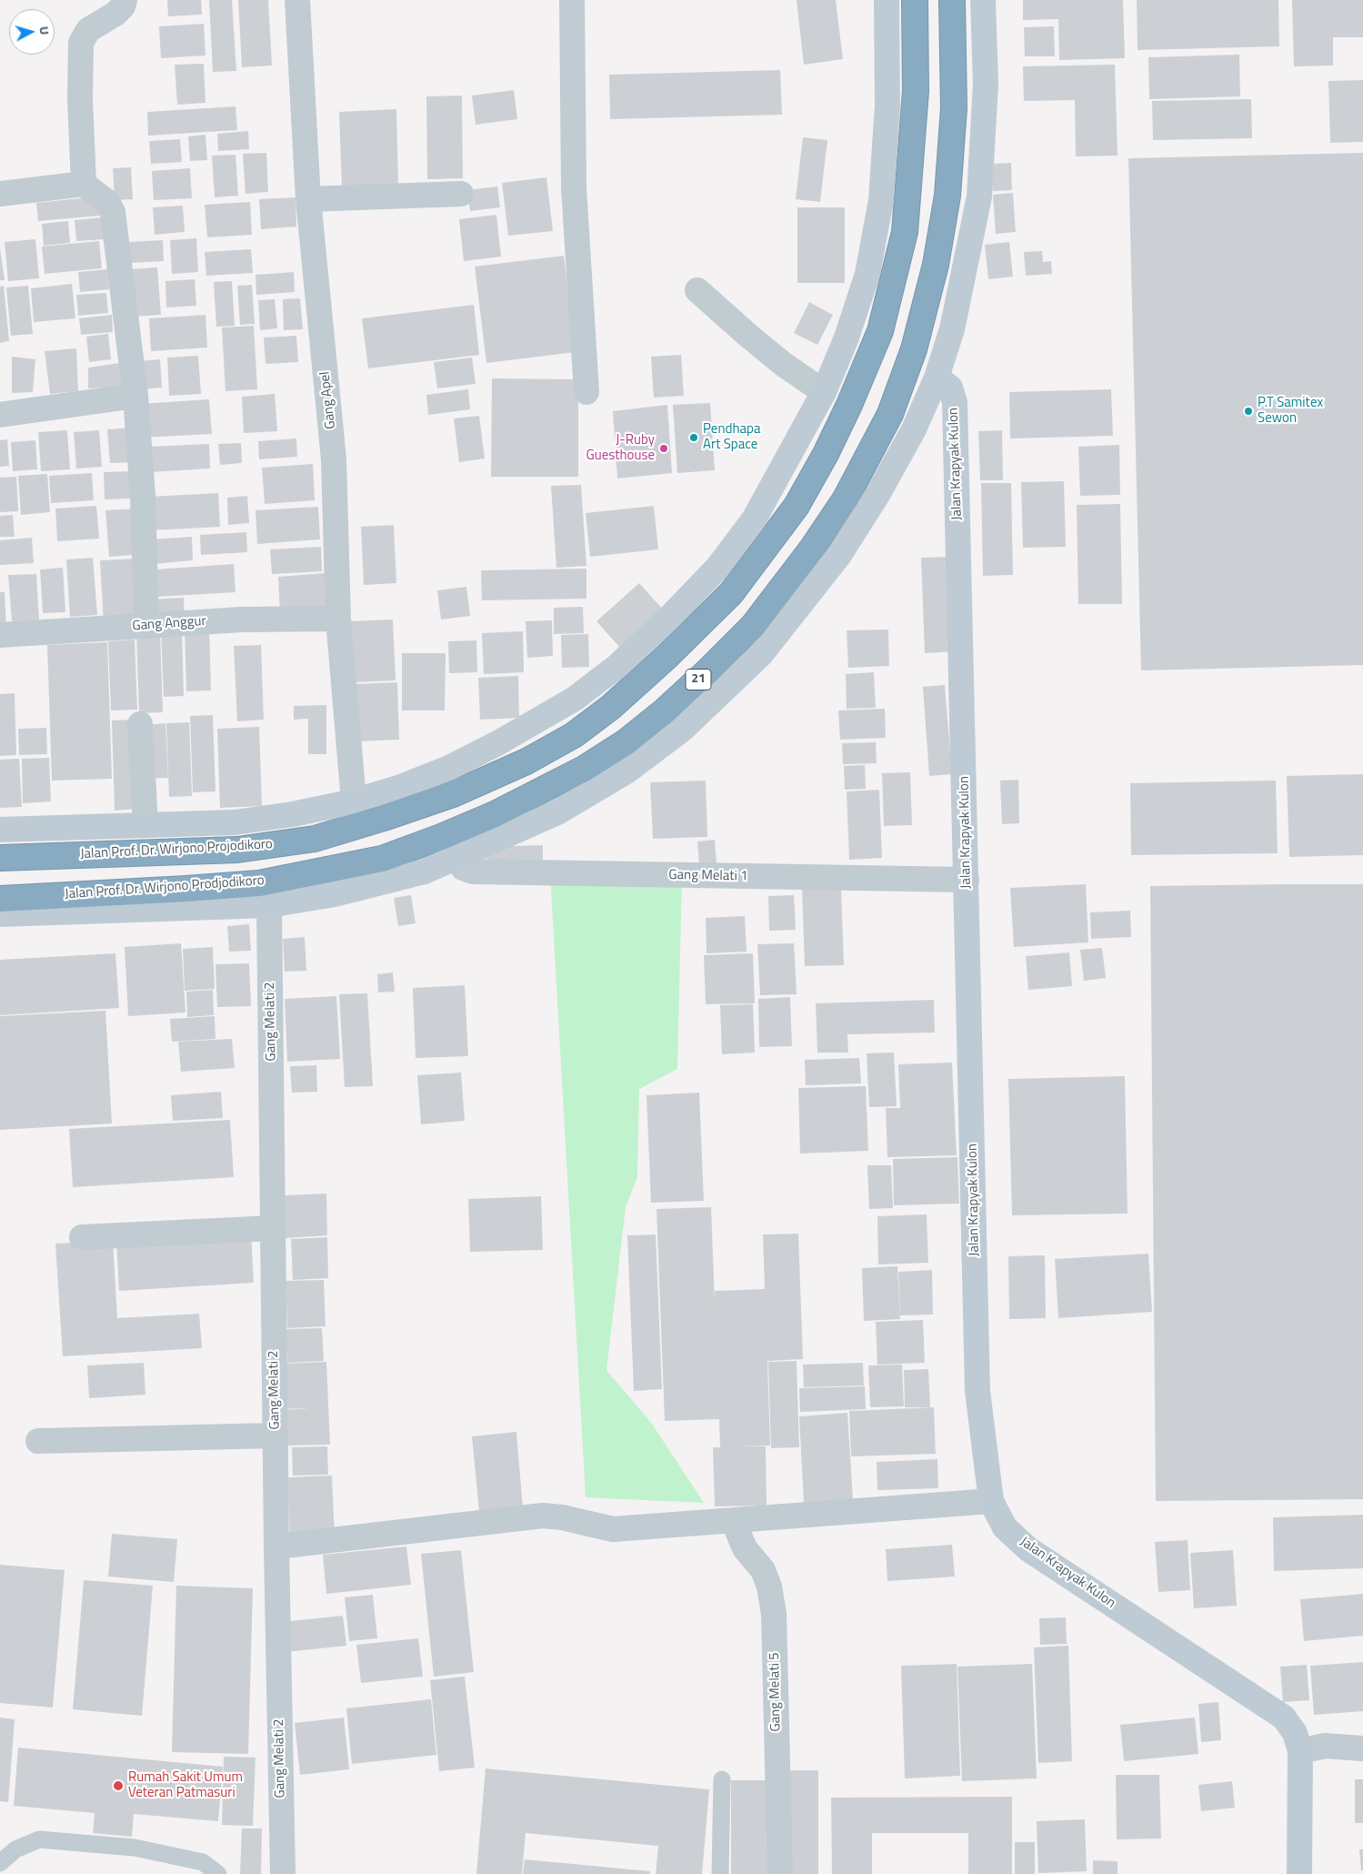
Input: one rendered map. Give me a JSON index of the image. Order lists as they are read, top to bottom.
{
  "streets": {
    "highway": ["21", "Jalan Prof. Dr. Wirjono Projodikoro", "Jalan Prof. Dr. Wirjono Prodjodikoro"],
    "street": [
      "Gang Apel",
      "Jalan Krapyak Kulon",
      "Gang Anggur",
      "Gang Melati 1",
      "Gang Melati 2",
      "Gang Melati 5"
    ]
  },
  "crossings": [
    ["Gang Apel", "Gang Anggur"],
    ["Jalan Krapyak Kulon", "Gang Melati 1"]
  ],
  "places": [
    "P.T Samitex Sewon",
    "Pendhapa Art Space",
    "J-Ruby Guesthouse",
    "Rumah Sakit Umum Veteran Patmasuri"
  ],
  "north": "right"
}
